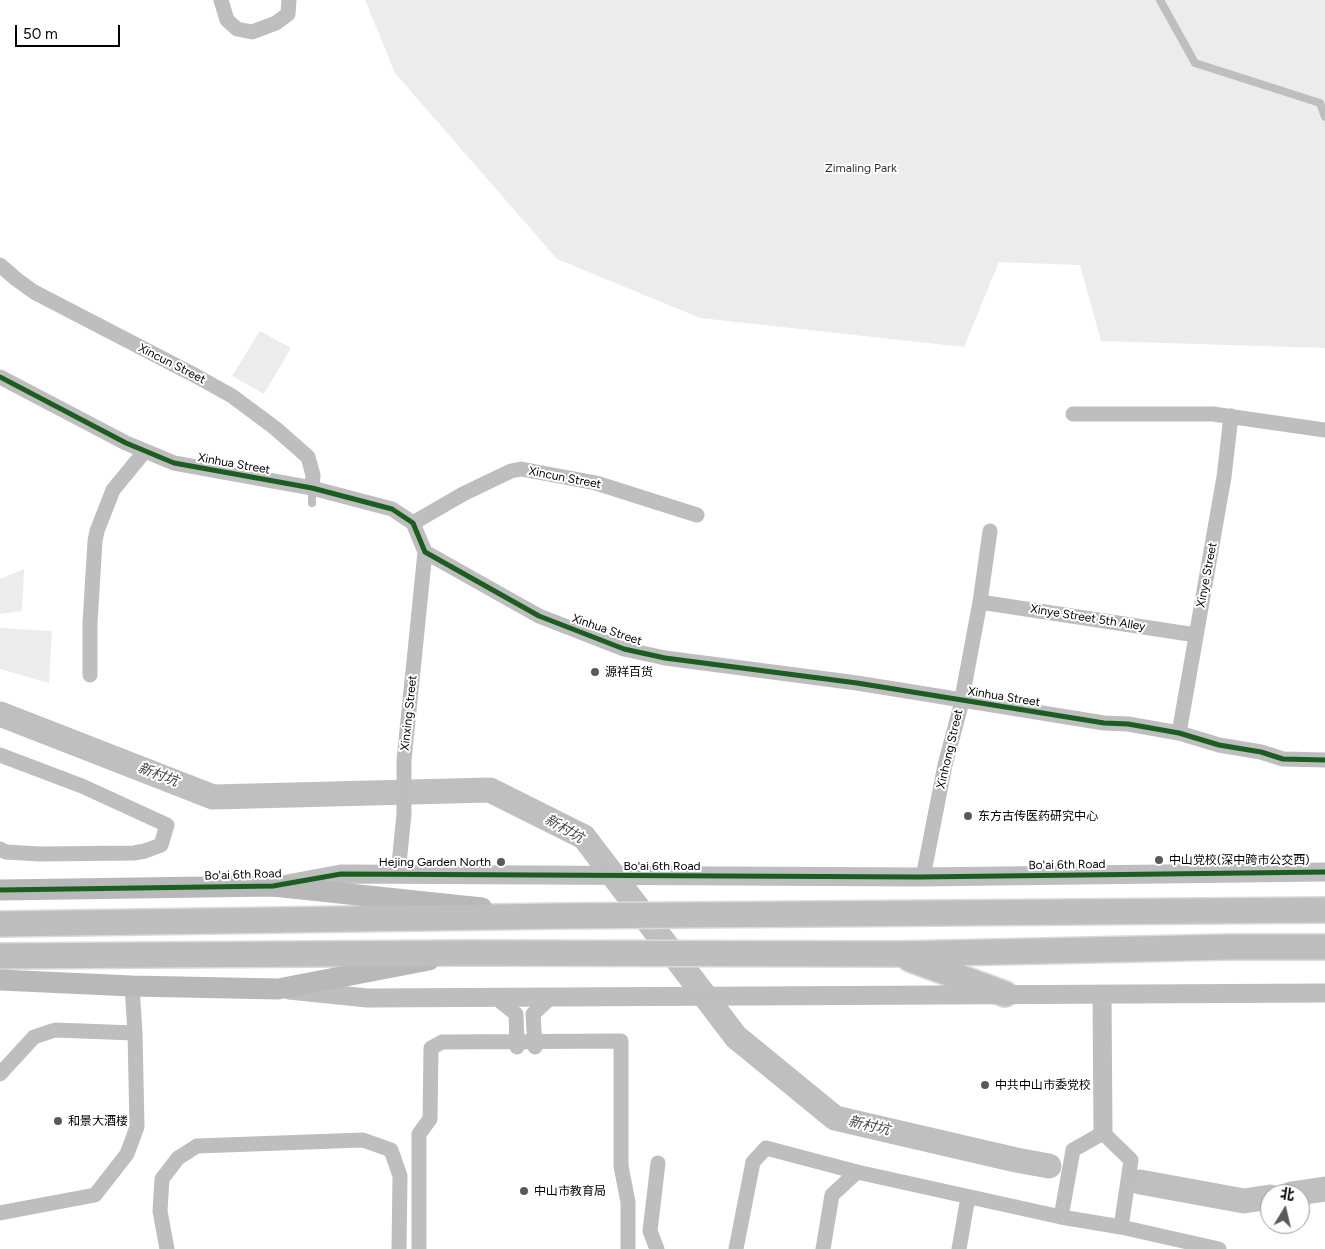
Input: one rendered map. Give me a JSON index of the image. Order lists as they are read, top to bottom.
{
  "streets": {
    "main road": ["Bo'ai 6th Road"],
    "street": [
      "Xincun Street",
      "Xinhua Street",
      "Xinye Street",
      "Xinye Street 5th Alley",
      "Xinxing Street",
      "Xinhong Street"
    ]
  },
  "crossings": [
    ["Xincun Street", "Xinhua Street"],
    ["Xinhua Street", "Xinye Street"],
    ["Xinhua Street", "Xinxing Street"],
    ["Xinhua Street", "Xinhong Street"],
    ["Xinye Street", "Xinye Street 5th Alley"],
    ["Xinye Street 5th Alley", "Xinhong Street"],
    ["Xinxing Street", "Bo'ai 6th Road"],
    ["Xinhong Street", "Bo'ai 6th Road"]
  ],
  "water": ["新村坑"],
  "parks": ["Zimaling Park"],
  "places": [
    "源祥百货",
    "东方古传医药研究中心",
    "中山党校(深中跨市公交西)",
    "Hejing Garden North",
    "中共中山市委党校",
    "和景大酒楼",
    "中山市教育局"
  ],
  "scale_bar": "50 m",
  "north": "top"
}
